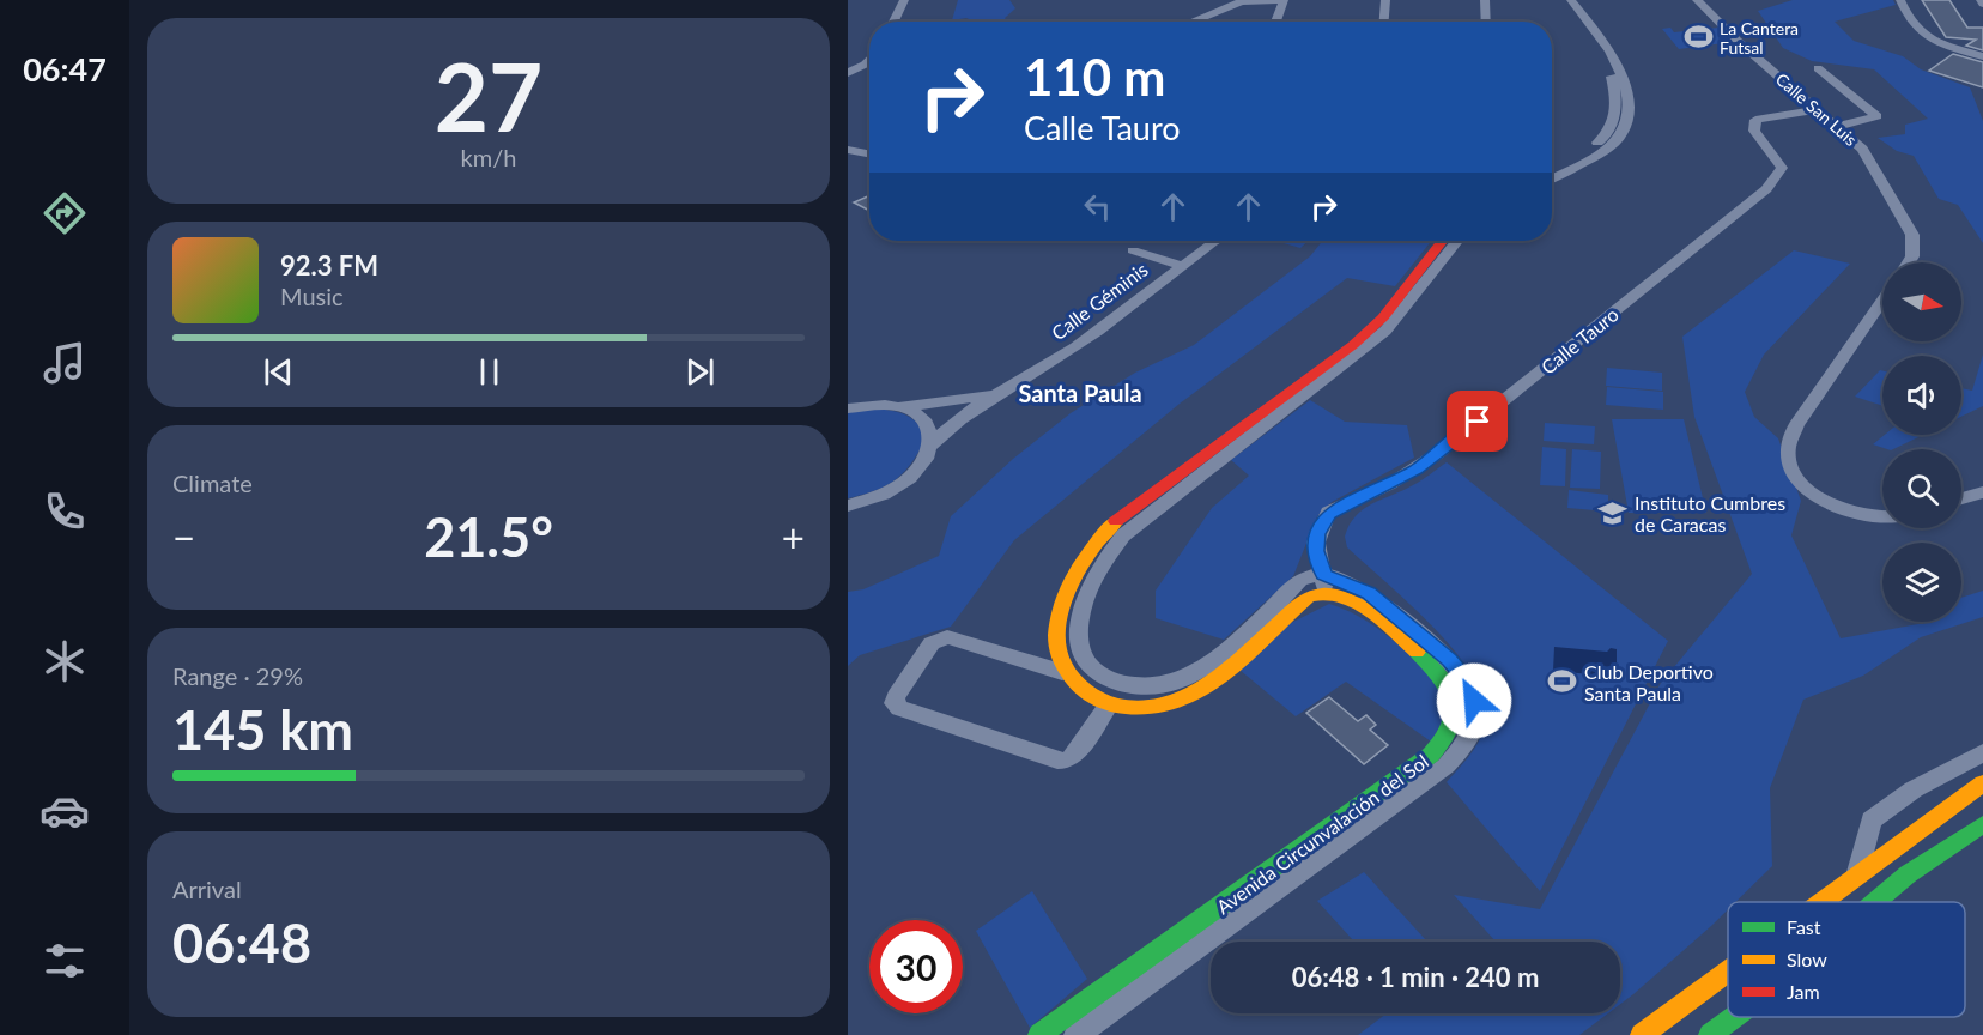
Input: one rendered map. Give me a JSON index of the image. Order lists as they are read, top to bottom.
{
  "streets": {
    "street": [
      "Calle San Luis",
      "Calle Géminis",
      "Calle Tauro",
      "Avenida Circunvalación del Sol"
    ]
  },
  "crossings": [
    ["Calle San Luis", "Calle Tauro"],
    ["Calle Tauro", "Avenida Circunvalación del Sol"]
  ],
  "districts": ["Santa Paula"],
  "places": {
    "sports": ["La Cantera Futsal", "Club Deportivo Santa Paula"],
    "school or university": ["Instituto Cumbres de Caracas"]
  },
  "legend": ["Fast", "Slow", "Jam"],
  "north": "right",
  "page": {
    "tabs": "06:47",
    "tile": [
      ["27", "km/h"],
      "Climate",
      ["Range · 29%", "145 km"],
      ["Arrival", "06:48"]
    ],
    "turn": ["110 m", "Calle Tauro"],
    "song": ["92.3 FM", "Music"],
    "heat": ["−", "21.5°", "+"],
    "limit": "30",
    "trip": "06:48 · 1 min · 240 m"
  }
}
